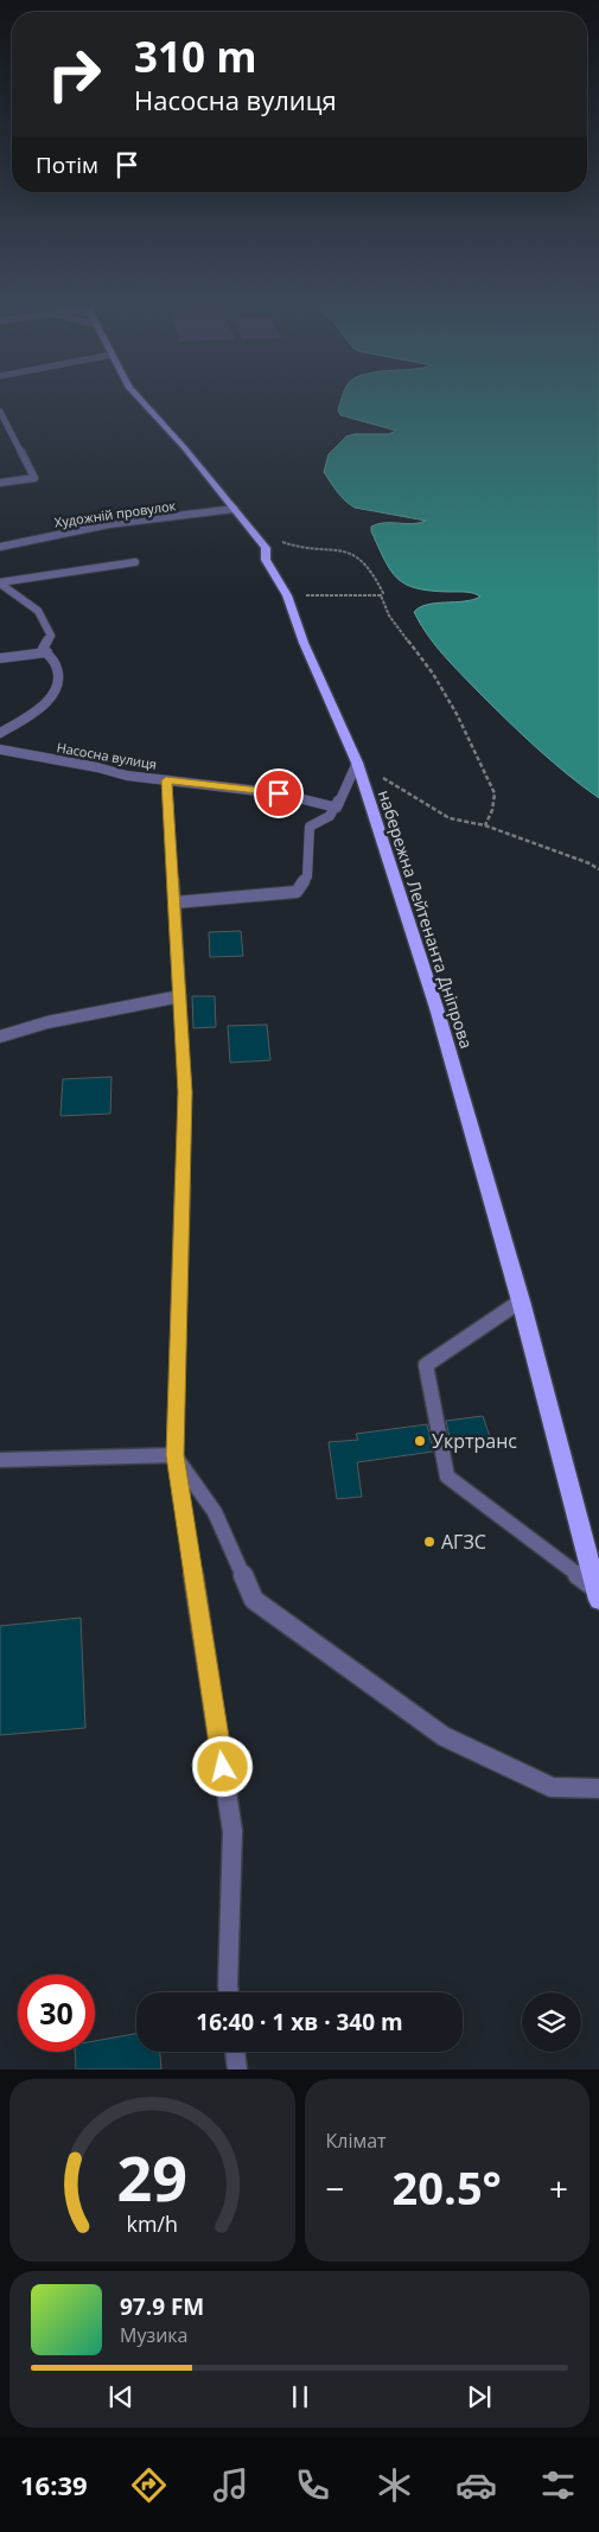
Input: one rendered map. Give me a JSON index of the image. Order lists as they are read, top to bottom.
{
  "streets": {
    "main road": ["набережна Лейтенанта Дніпрова"],
    "street": ["Художній провулок", "Насосна вулиця"]
  },
  "crossings": [
    ["Художній провулок", "набережна Лейтенанта Дніпрова"],
    ["Насосна вулиця", "набережна Лейтенанта Дніпрова"]
  ],
  "places": ["Укртранс", "АГЗС"],
  "page": {
    "turn": ["310 m", "Насосна вулиця"],
    "then": "Потім",
    "limit": "30",
    "trip": "16:40 · 1 хв · 340 m",
    "tile": "Клімат",
    "heat": ["−", "20.5°", "+"],
    "song": ["97.9 FM", "Музика"],
    "tabs": "16:39",
    "gauge": ["29", "km/h"]
  }
}
